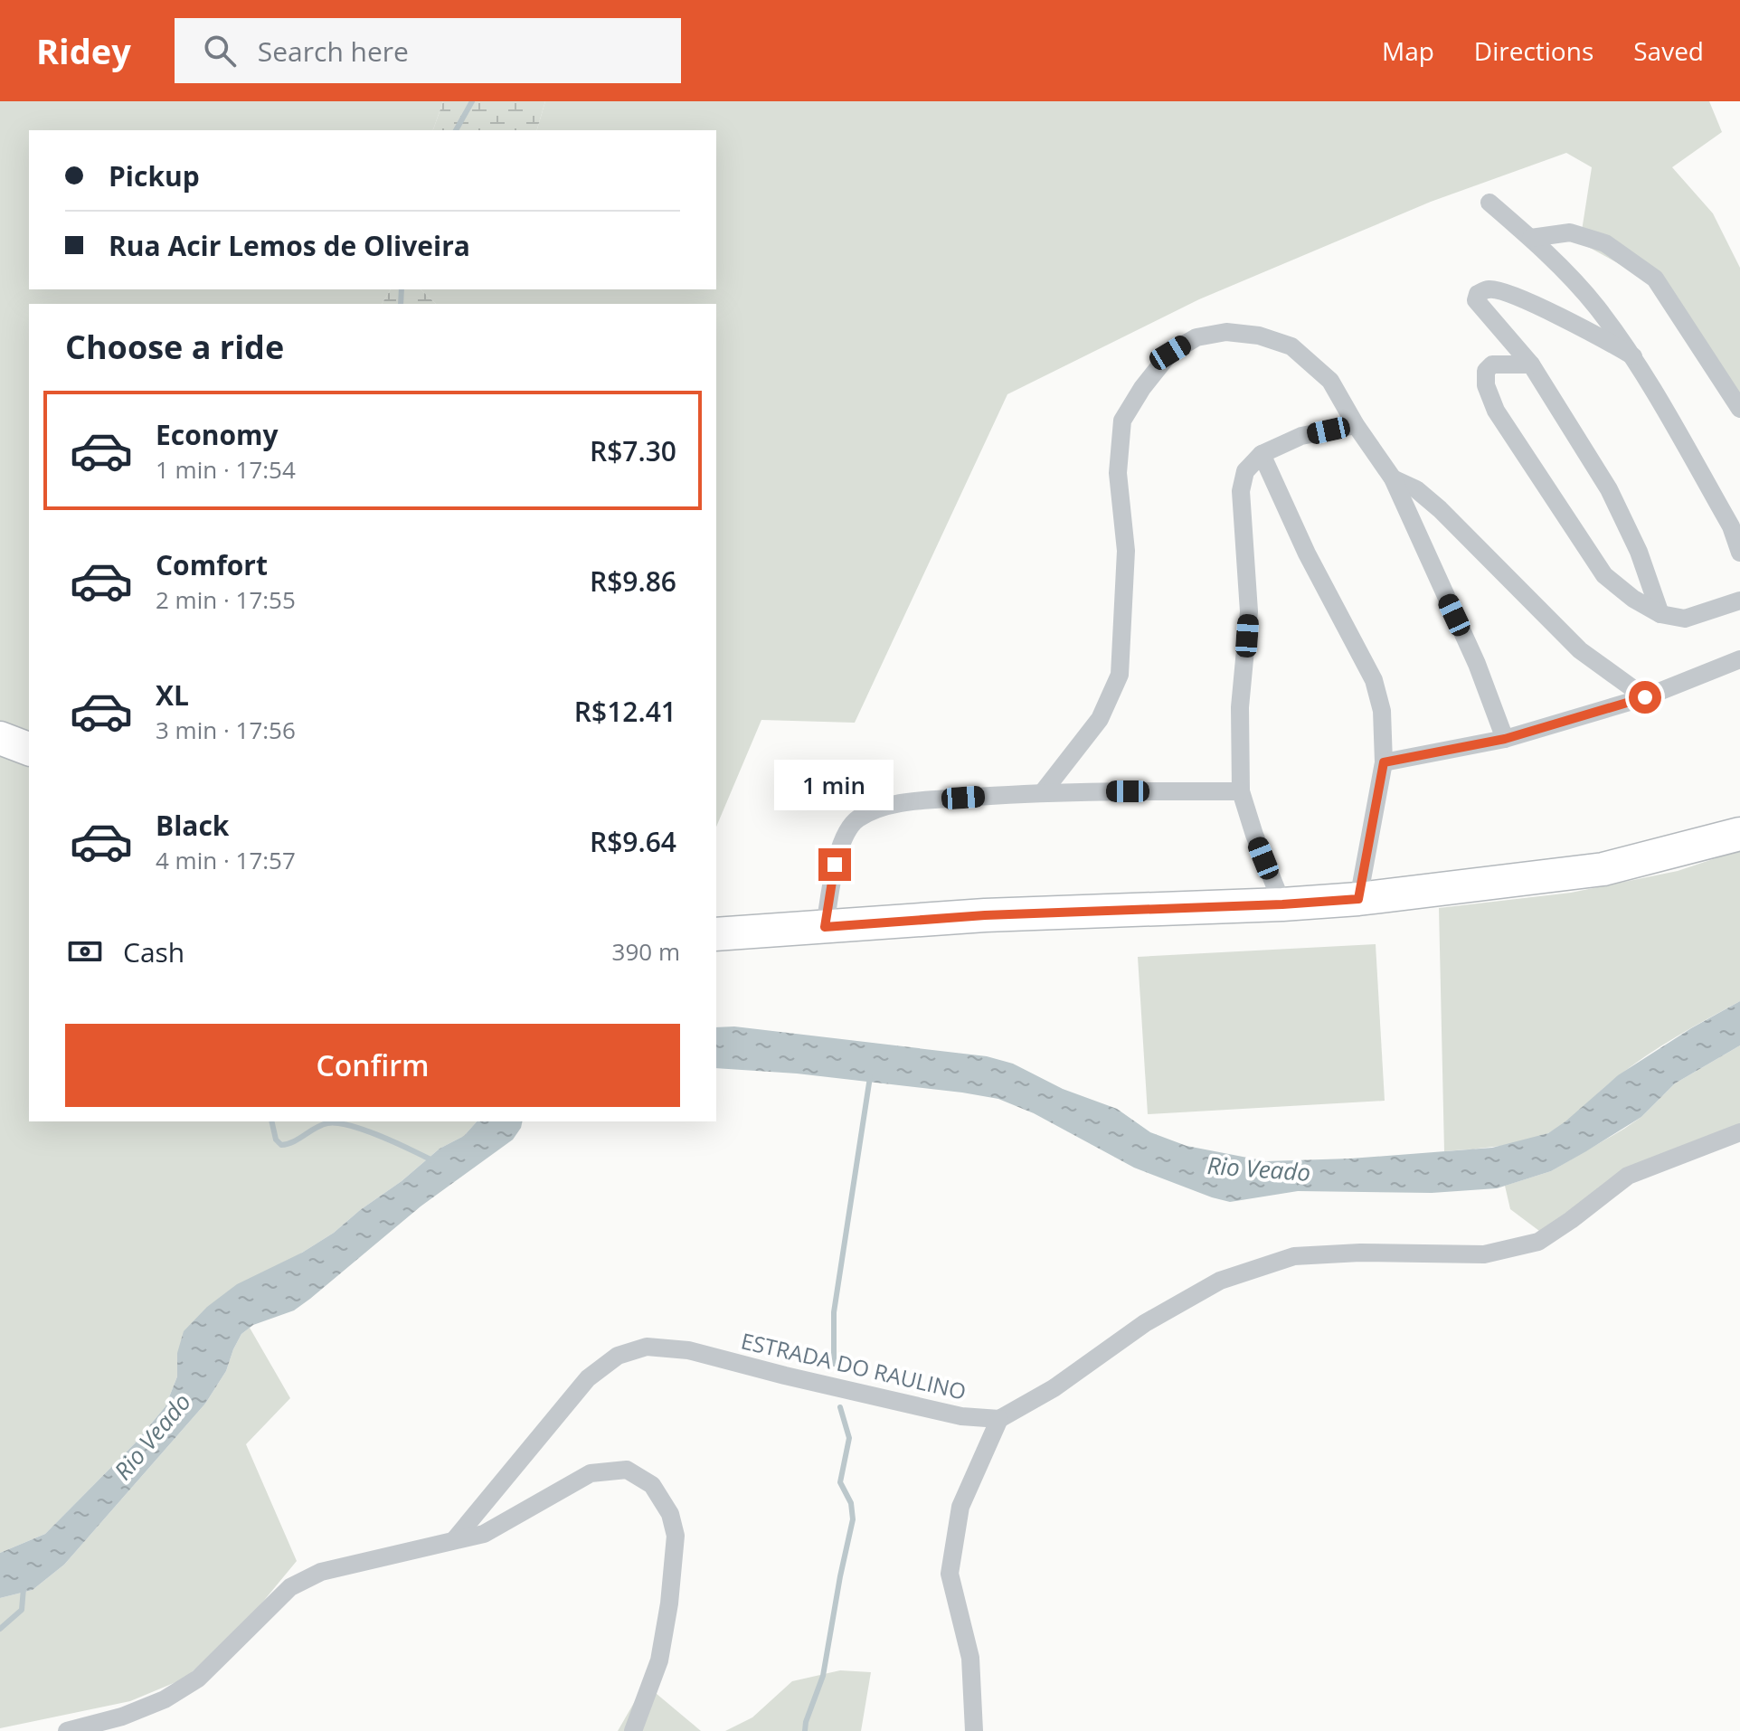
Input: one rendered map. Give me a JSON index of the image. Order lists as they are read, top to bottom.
{
  "streets": {
    "street": ["ESTRADA DO RAULINO"]
  },
  "water": ["Rio Veado"],
  "page": {
    "header": "Ridey",
    "search": "Search here",
    "nav": ["Map", "Directions", "Saved"],
    "banner": ["Pickup", "Rua Acir Lemos de Oliveira"],
    "heading": "Choose a ride",
    "list": [
      {
        "name": "Economy",
        "note": "1 min · 17:54",
        "value": "R$7.30"
      },
      {
        "name": "Comfort",
        "note": "2 min · 17:55",
        "value": "R$9.86"
      },
      {
        "name": "XL",
        "note": "3 min · 17:56",
        "value": "R$12.41"
      },
      {
        "name": "Black",
        "note": "4 min · 17:57",
        "value": "R$9.64"
      }
    ],
    "bubble": "1 min",
    "pay": ["Cash", "390 m"],
    "buttons": "Confirm"
  }
}
